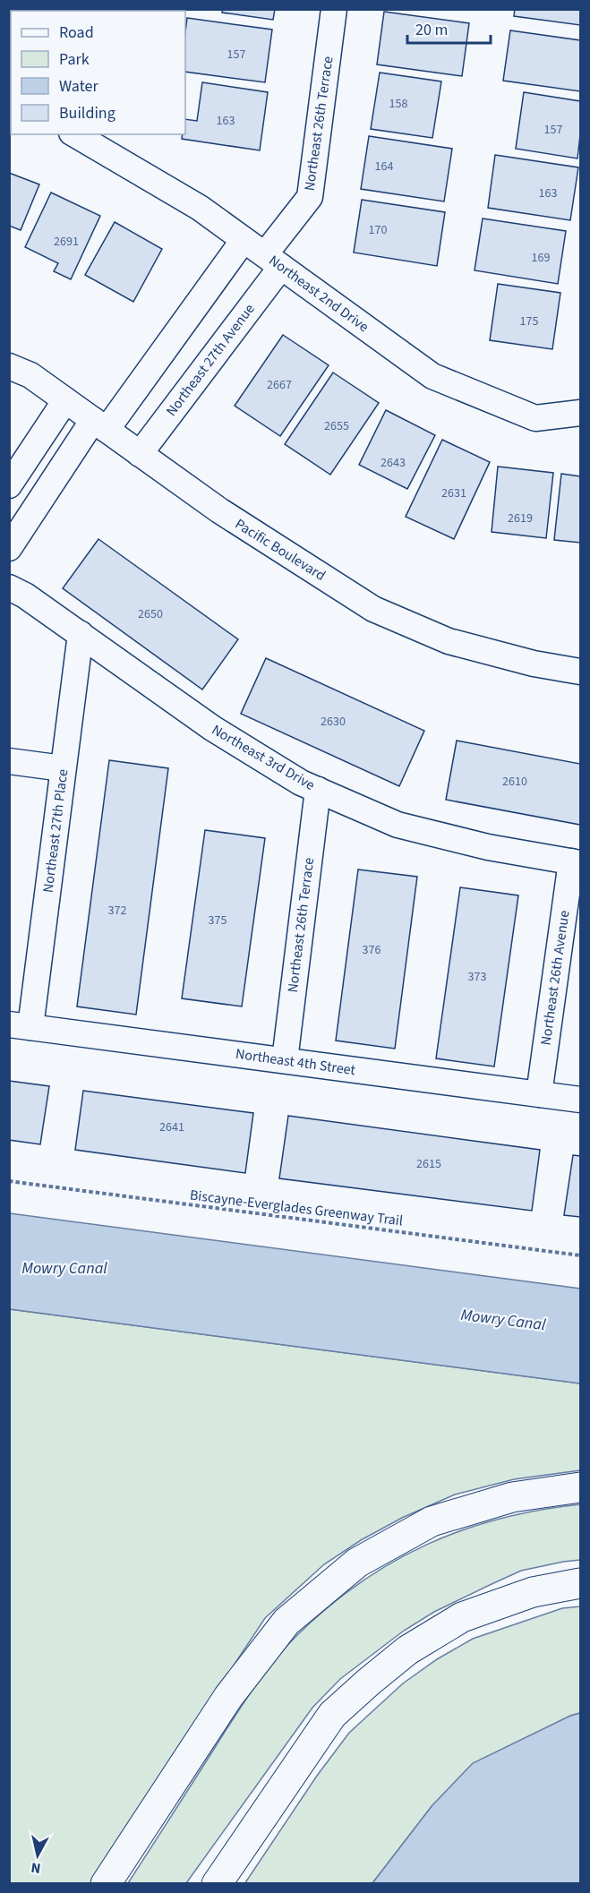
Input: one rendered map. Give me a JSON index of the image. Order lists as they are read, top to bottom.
{
  "streets": {
    "street": [
      "Northeast 26th Terrace",
      "Northeast 2nd Drive",
      "Northeast 27th Avenue",
      "Pacific Boulevard",
      "Northeast 3rd Drive",
      "Northeast 27th Place",
      "Northeast 26th Avenue",
      "Northeast 4th Street"
    ],
    "path": ["Biscayne-Everglades Greenway Trail"]
  },
  "crossings": [
    ["Northeast 26th Terrace", "Northeast 2nd Drive"],
    ["Northeast 26th Terrace", "Northeast 27th Avenue"],
    ["Northeast 26th Terrace", "Northeast 3rd Drive"],
    ["Northeast 26th Terrace", "Northeast 4th Street"],
    ["Northeast 2nd Drive", "Northeast 27th Avenue"],
    ["Northeast 27th Avenue", "Pacific Boulevard"],
    ["Northeast 3rd Drive", "Northeast 27th Place"],
    ["Northeast 3rd Drive", "Northeast 26th Avenue"],
    ["Northeast 27th Place", "Northeast 4th Street"],
    ["Northeast 26th Avenue", "Northeast 4th Street"]
  ],
  "water": ["Mowry Canal"],
  "house_numbers": [
    "157",
    "158",
    "163",
    "157",
    "164",
    "163",
    "170",
    "2691",
    "169",
    "175",
    "2667",
    "2655",
    "2643",
    "2631",
    "2619",
    "2650",
    "2630",
    "2610",
    "372",
    "375",
    "376",
    "373",
    "2641",
    "2615"
  ],
  "legend": [
    "Road",
    "Park",
    "Water",
    "Building"
  ],
  "scale_bar": "20 m",
  "north": "bottom"
}
